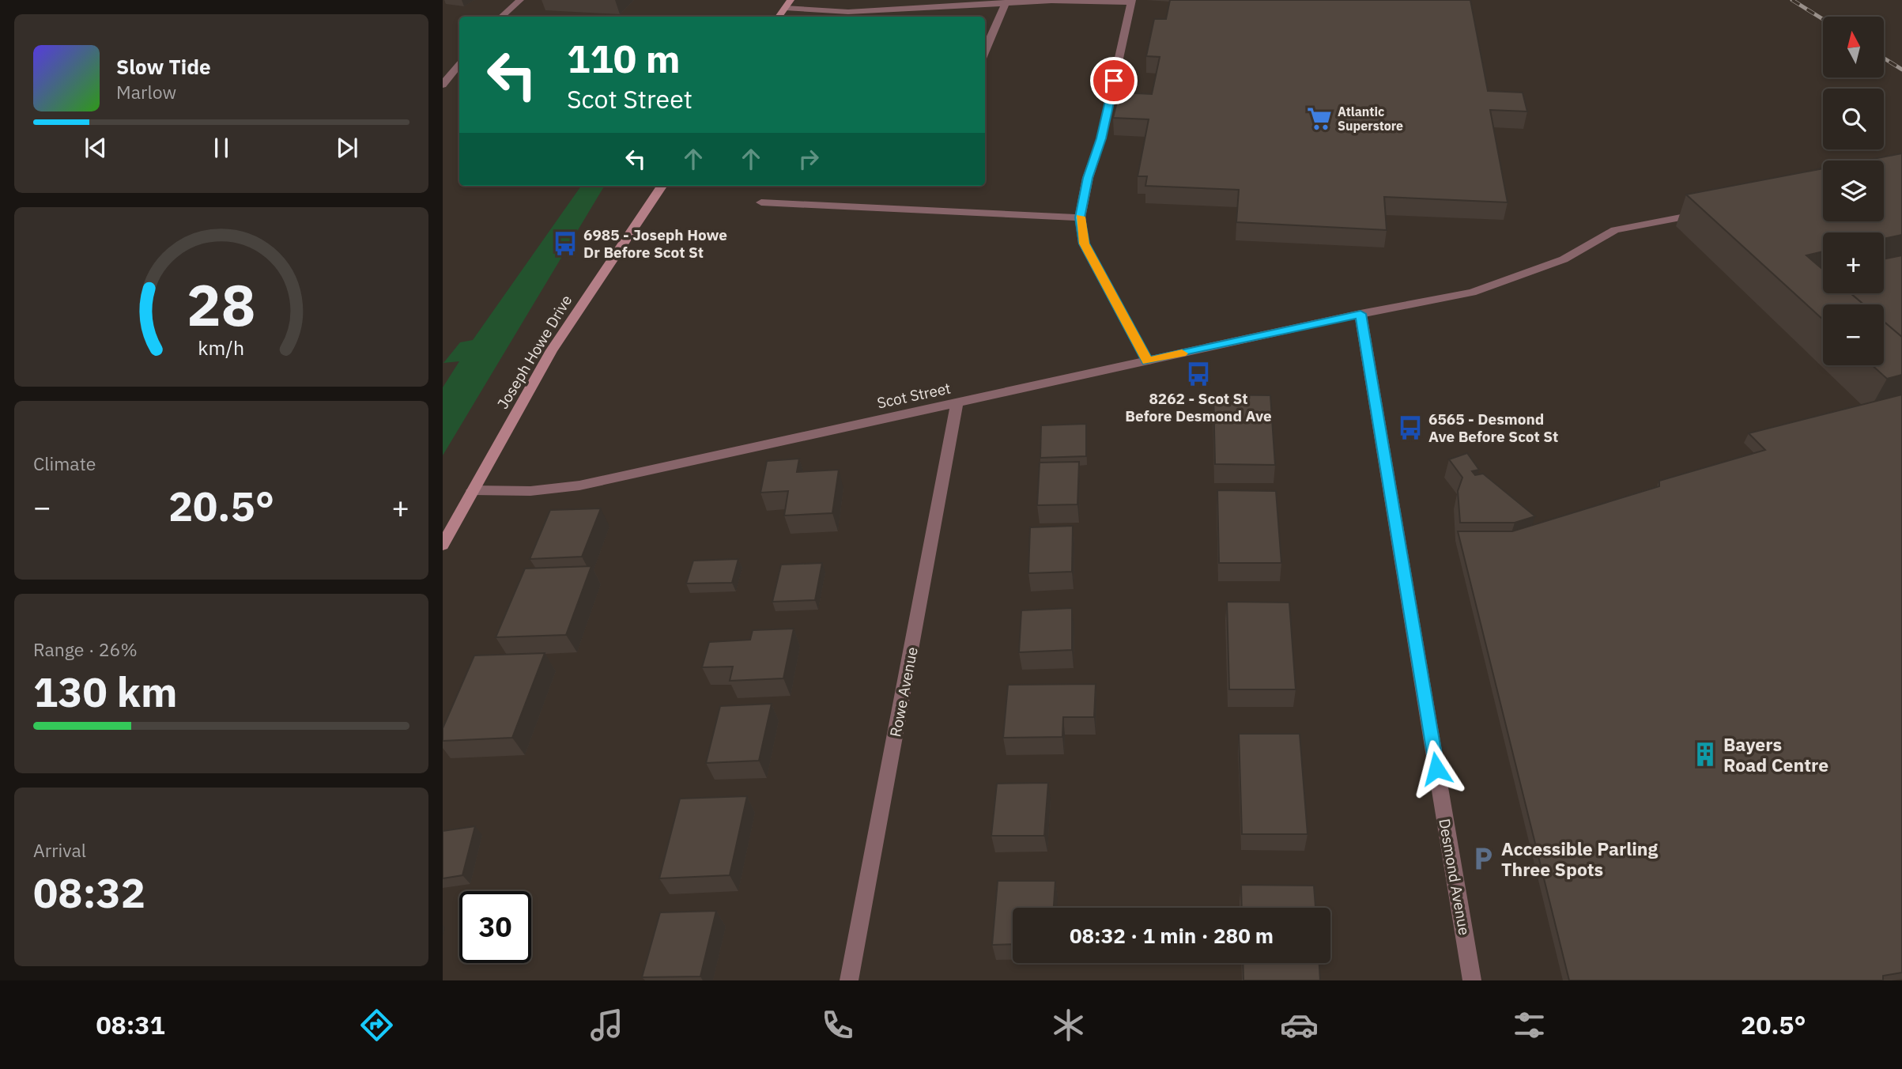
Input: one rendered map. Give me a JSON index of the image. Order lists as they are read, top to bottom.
{
  "streets": {
    "main road": ["Joseph Howe Drive"],
    "street": ["Scot Street", "Rowe Avenue", "Desmond Avenue"]
  },
  "crossings": [
    ["Joseph Howe Drive", "Scot Street"],
    ["Scot Street", "Rowe Avenue"],
    ["Scot Street", "Desmond Avenue"]
  ],
  "places": {
    "supermarket": ["Atlantic Superstore"],
    "bus stop": ["6985 - Joseph Howe Dr Before Scot St", "8262 - Scot St Before Desmond Ave", "6565 - Desmond Ave Before Scot St"],
    "building": ["Bayers Road Centre"],
    "parking": ["Accessible Parling Three Spots"]
  },
  "north": "top",
  "page": {
    "map_buttons": ["+", "−"],
    "turn": ["110 m", "Scot Street"],
    "song": ["Slow Tide", "Marlow"],
    "tile": [
      "Climate",
      ["Range · 26%", "130 km"],
      ["Arrival", "08:32"]
    ],
    "heat": ["−", "20.5°", "+"],
    "limit": "30",
    "trip": "08:32 · 1 min · 280 m",
    "tabs": ["08:31", "20.5°"],
    "gauge": ["28", "km/h"]
  }
}
